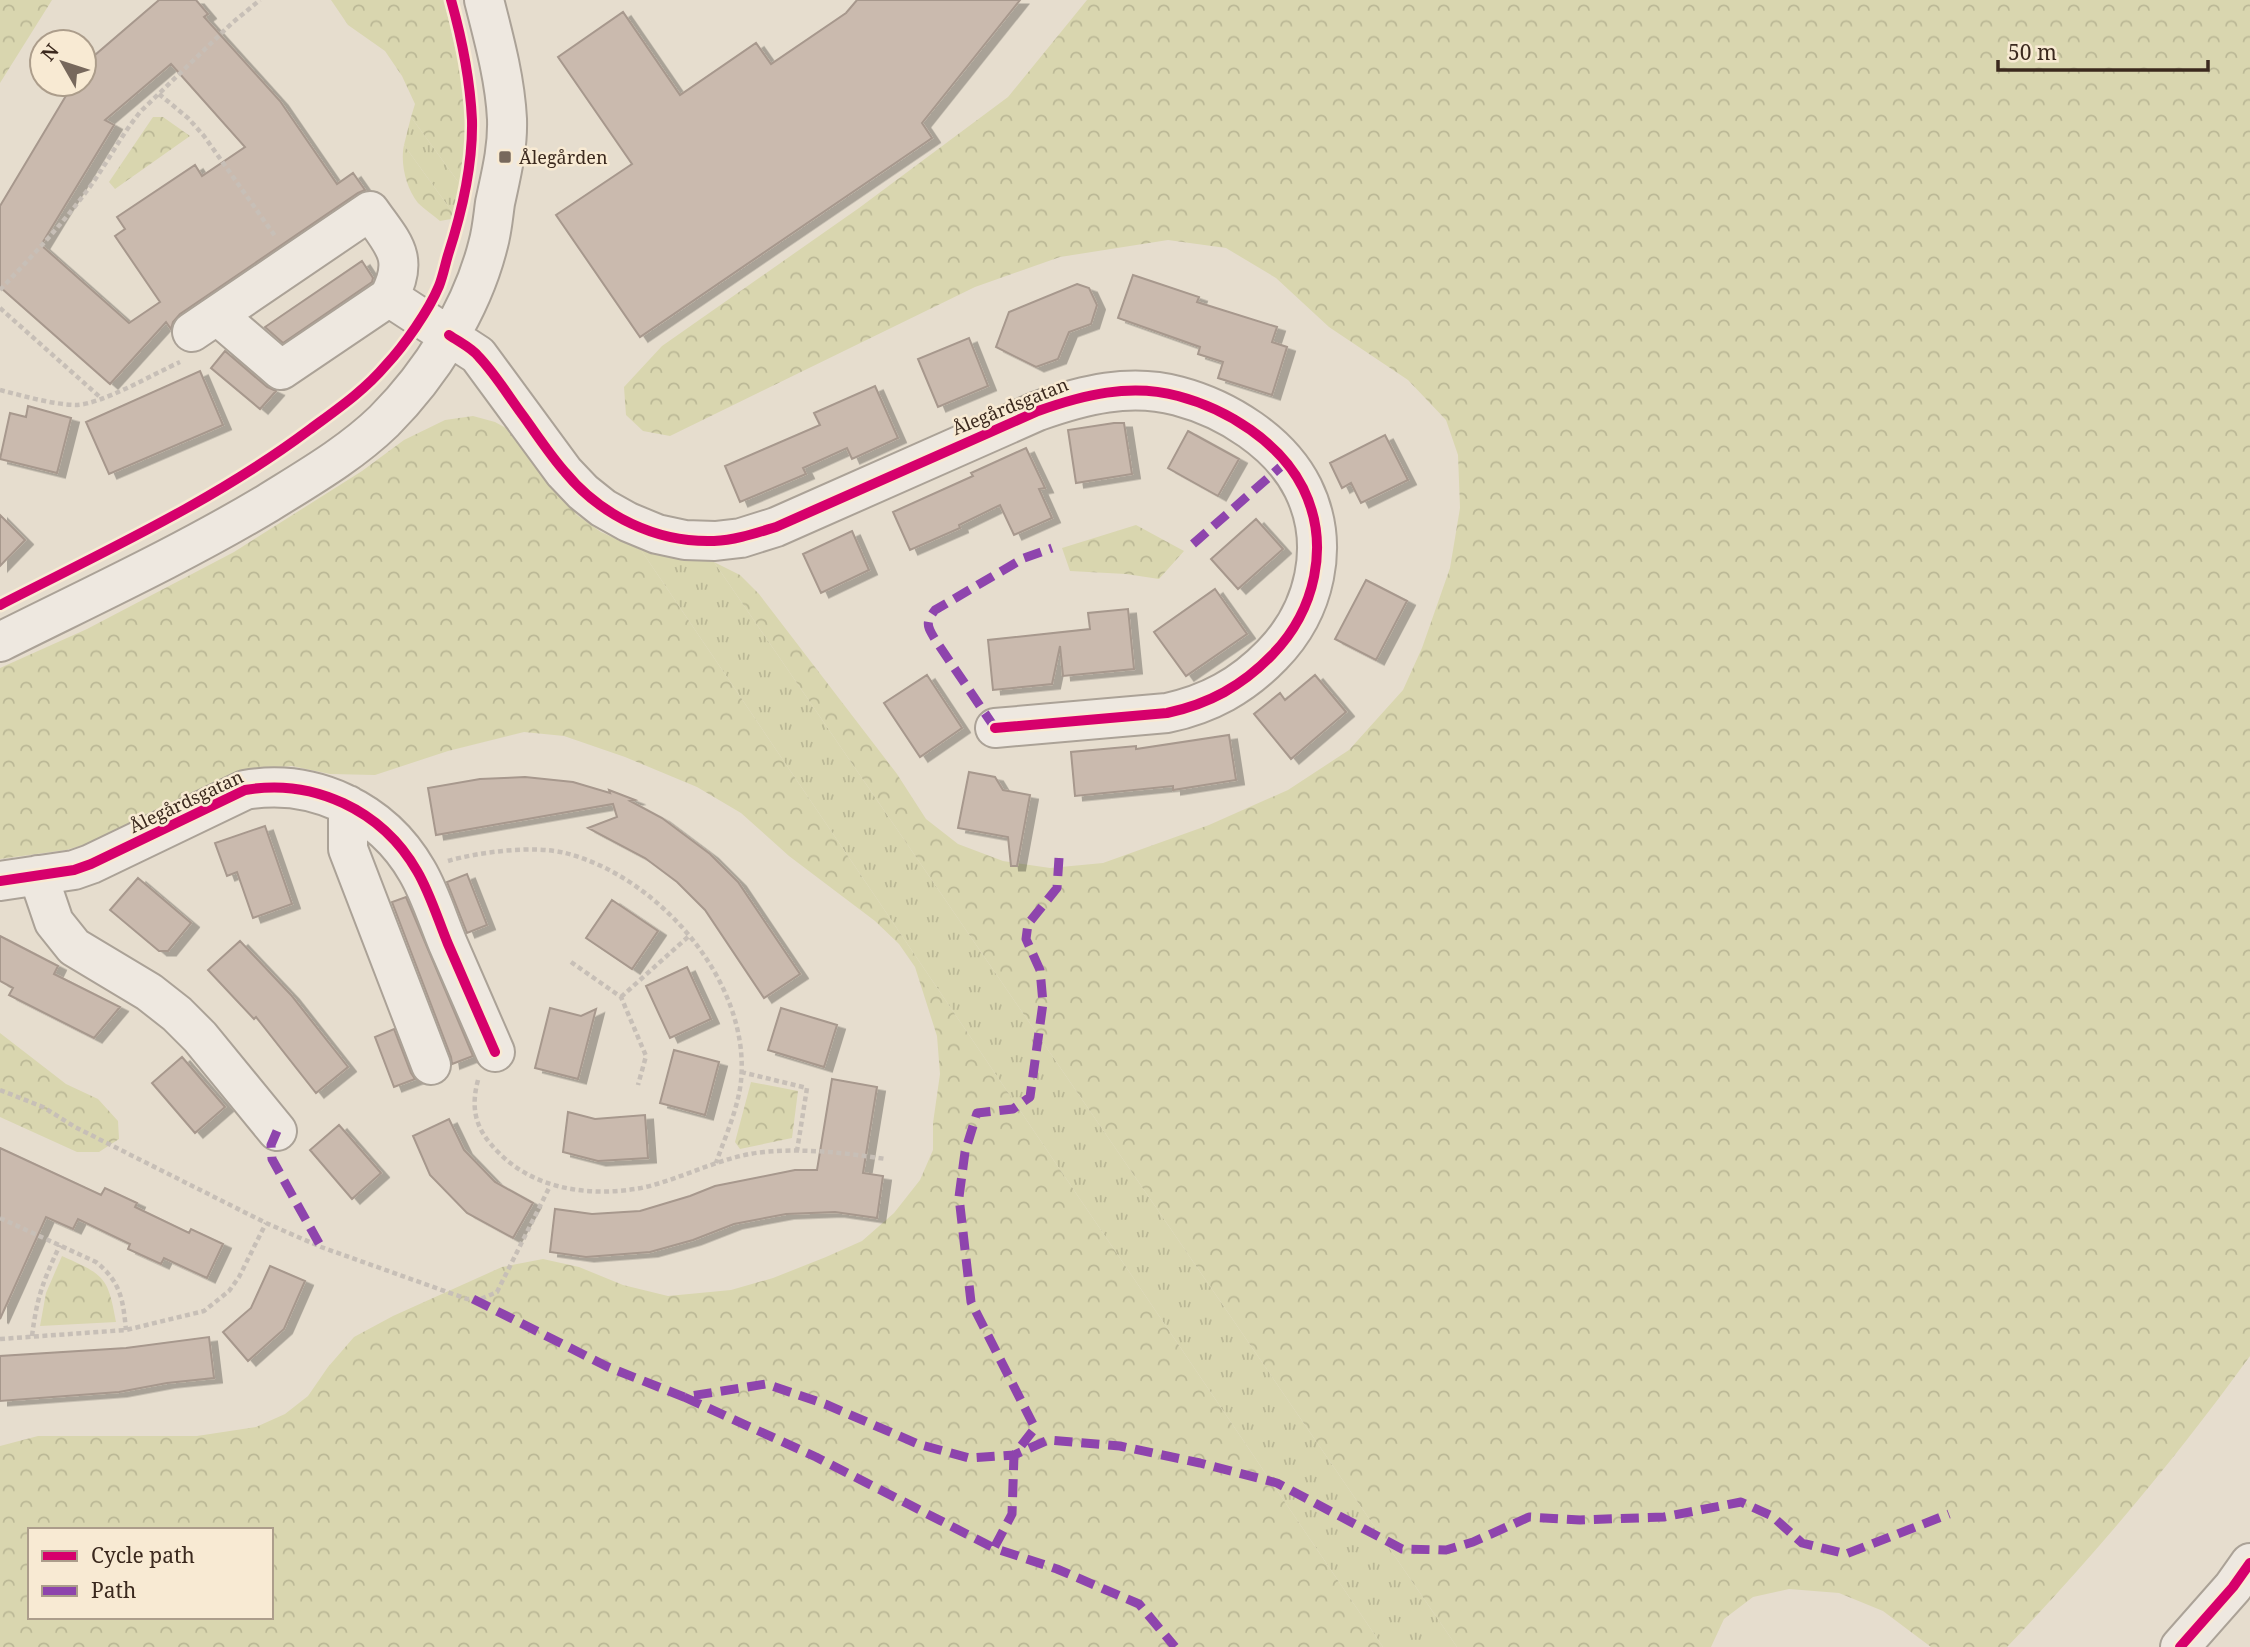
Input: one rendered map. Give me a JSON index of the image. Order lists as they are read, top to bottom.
{
  "streets": {
    "street": ["Ålegårdsgatan"]
  },
  "places": {
    "transit": ["Ålegården"]
  },
  "legend": ["Cycle path", "Path"],
  "scale_bar": "50 m",
  "north": "top left"
}
